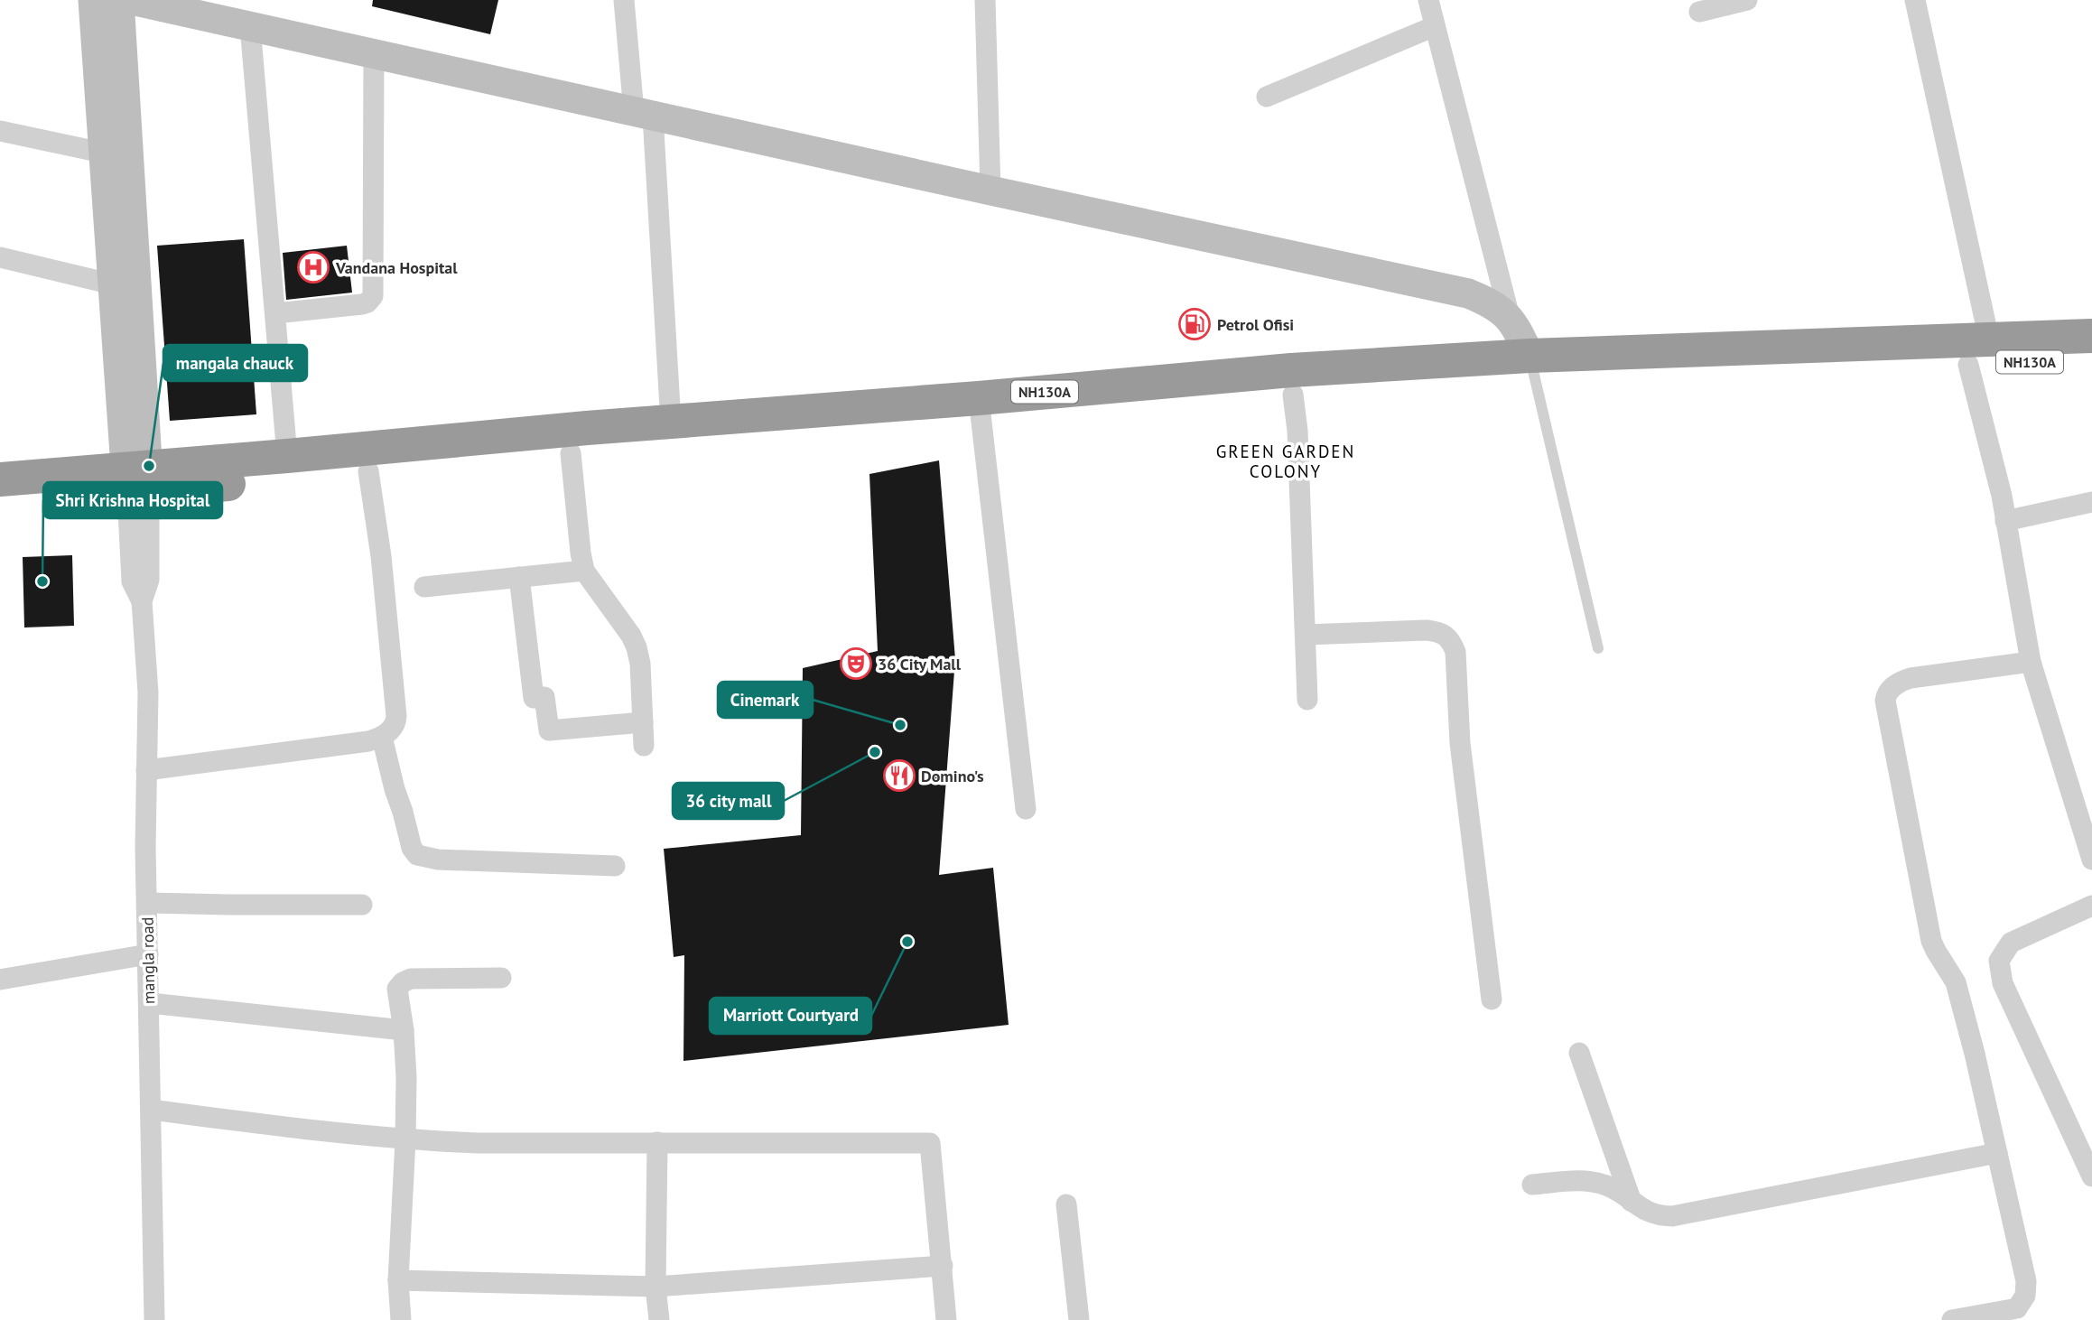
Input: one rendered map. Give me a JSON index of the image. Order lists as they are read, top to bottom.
{
  "streets": {
    "highway": ["NH130A"],
    "street": ["mangla road"]
  },
  "crossings": [
    ["NH130A", "mangla road"]
  ],
  "districts": ["GREEN GARDEN COLONY"],
  "places": {
    "hospital": ["Vandana Hospital"],
    "fuel station": ["Petrol Ofisi"],
    "other": [
      "mangala chauck",
      "Shri Krishna Hospital",
      "Cinemark",
      "36 city mall",
      "Marriott Courtyard"
    ],
    "theatre": ["36 City Mall"],
    "restaurant": ["Domino's"]
  }
}
